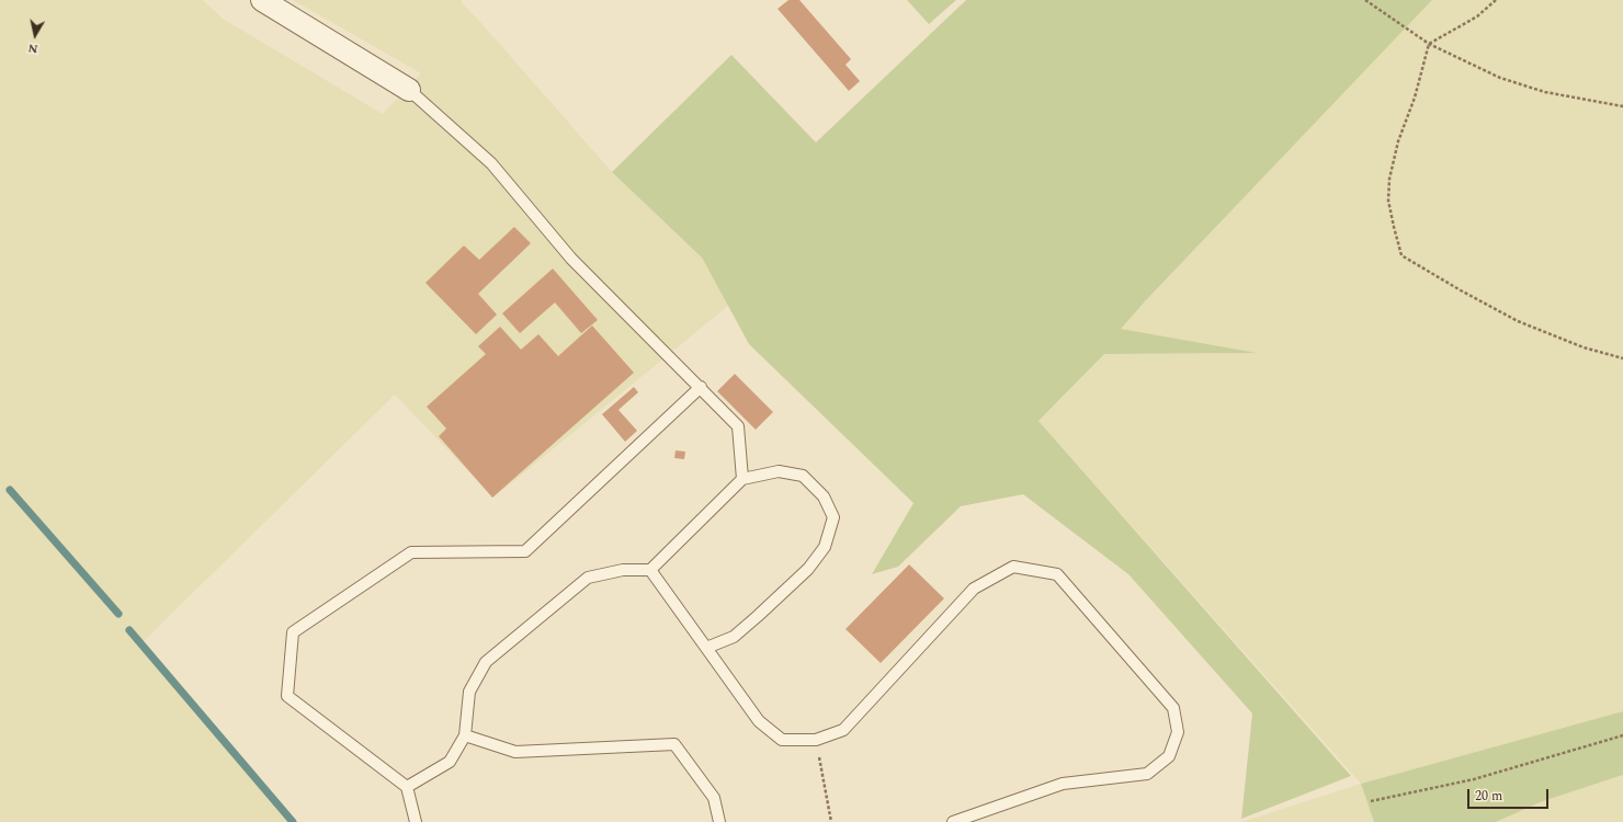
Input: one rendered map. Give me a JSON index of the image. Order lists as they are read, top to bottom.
{
  "scale_bar": "20 m",
  "north": "bottom"
}
